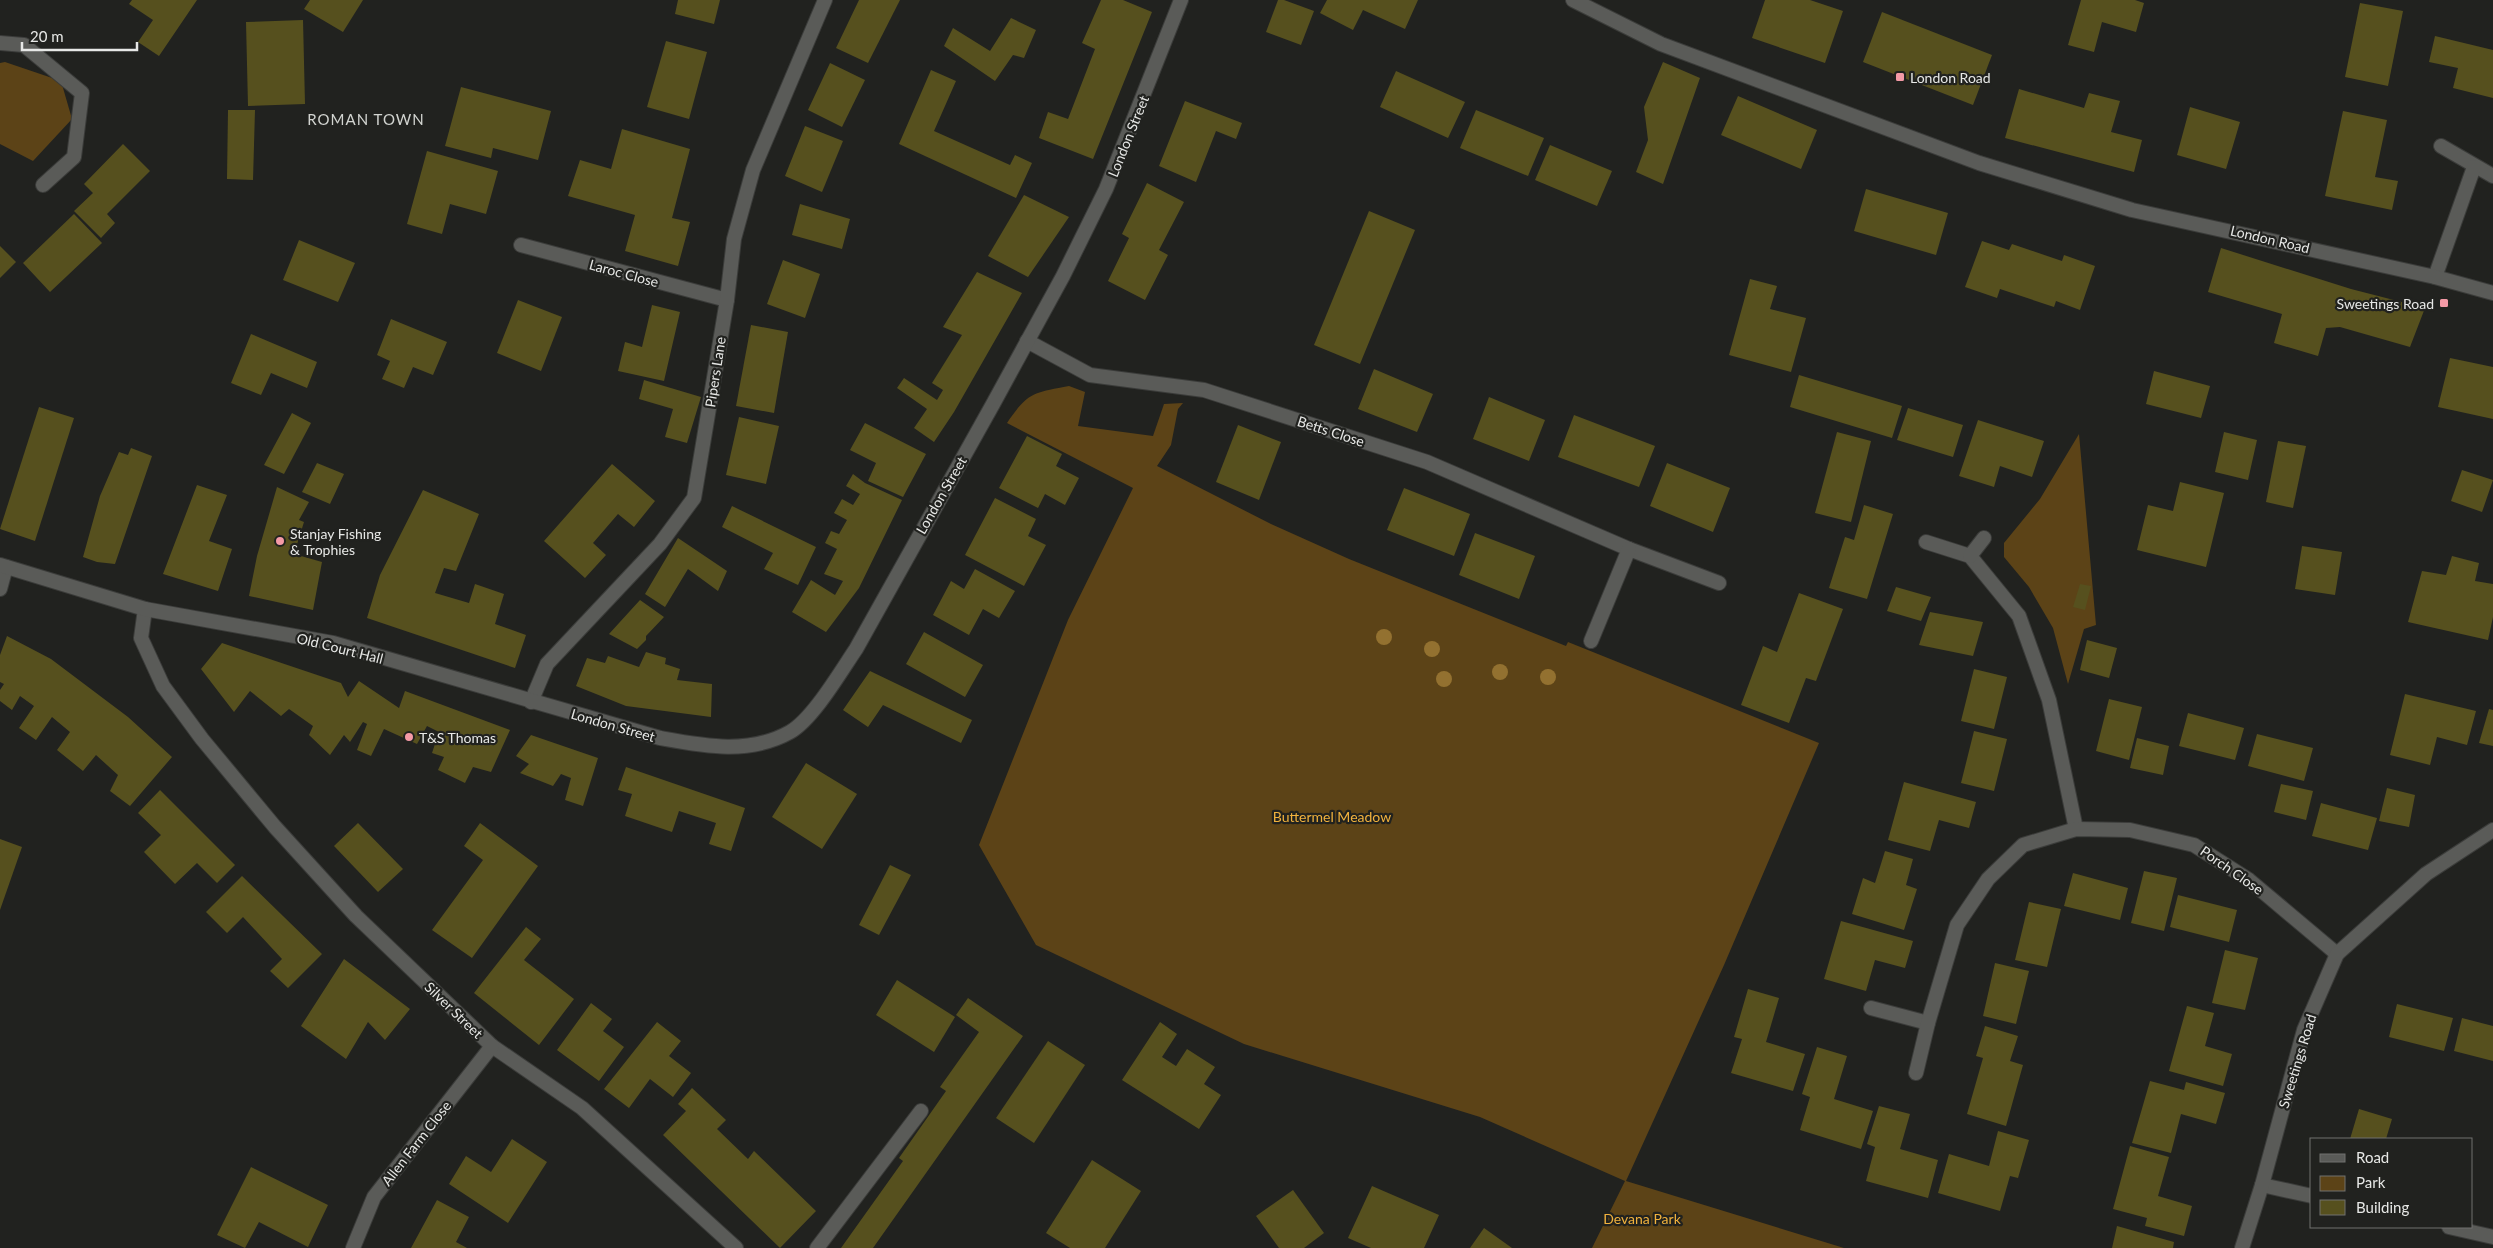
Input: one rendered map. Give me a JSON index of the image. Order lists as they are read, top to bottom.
{
  "streets": {
    "street": [
      "London Street",
      "London Road",
      "Laroc Close",
      "Pipers Lane",
      "Betts Close",
      "Old Court Hall",
      "Porch Close",
      "Silver Street",
      "Sweetings Road",
      "Allen Farm Close"
    ]
  },
  "crossings": [
    ["London Street", "Pipers Lane"],
    ["London Street", "Betts Close"],
    ["London Street", "Old Court Hall"],
    ["Laroc Close", "Pipers Lane"],
    ["Pipers Lane", "Old Court Hall"],
    ["Old Court Hall", "Silver Street"],
    ["Porch Close", "Sweetings Road"],
    ["Silver Street", "Allen Farm Close"]
  ],
  "districts": ["ROMAN TOWN"],
  "parks": ["Buttermel Meadow", "Devana Park"],
  "places": {
    "transit": ["London Road", "Sweetings Road"],
    "other": ["Stanjay Fishing & Trophies", "T&S Thomas"]
  },
  "legend": ["Road", "Park", "Building"],
  "scale_bar": "20 m"
}
